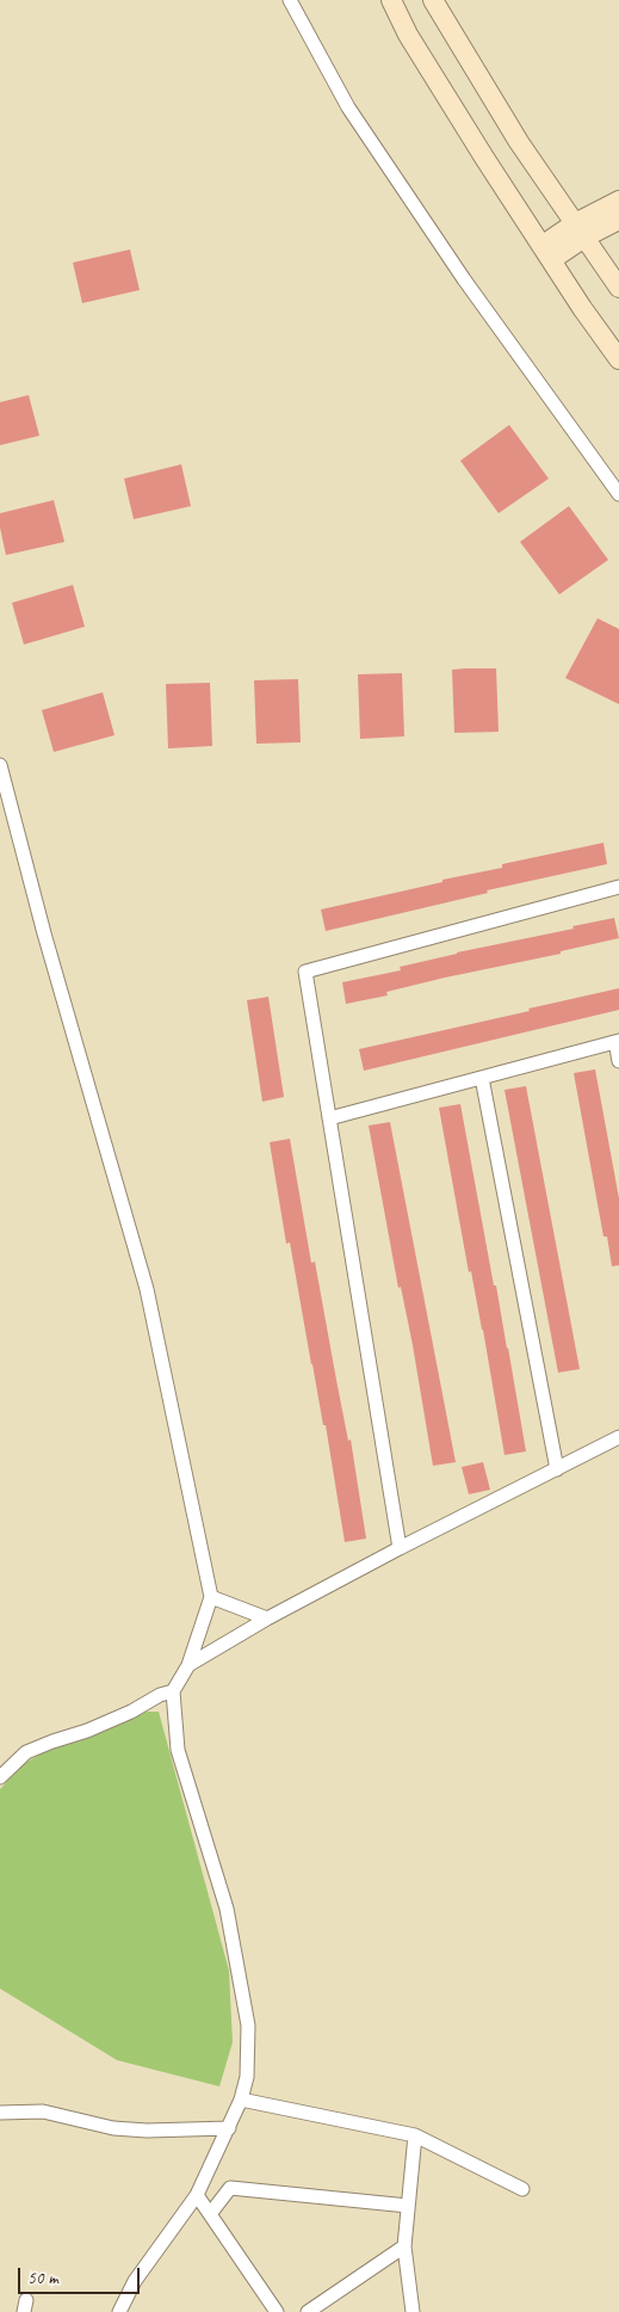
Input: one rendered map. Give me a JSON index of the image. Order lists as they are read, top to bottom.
{
  "scale_bar": "50 m"
}
